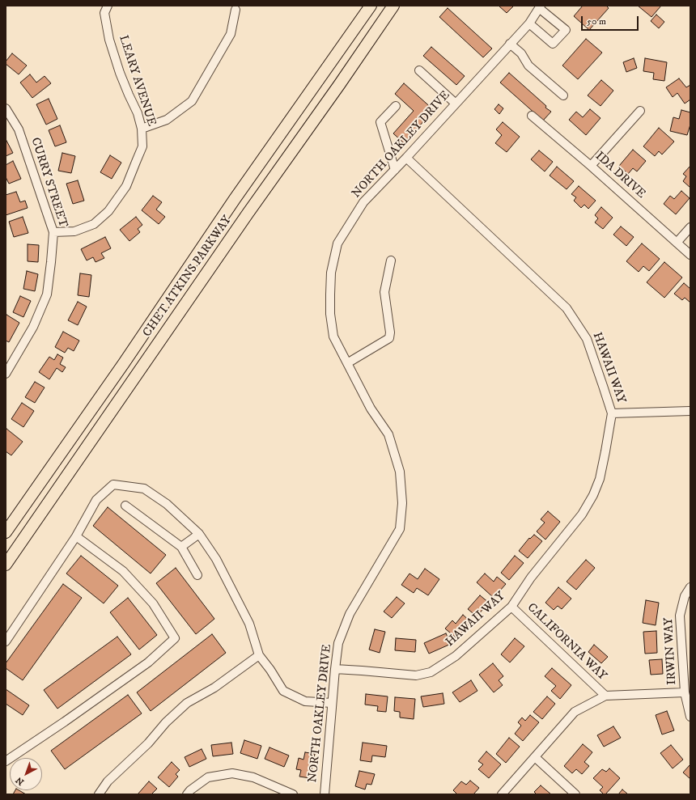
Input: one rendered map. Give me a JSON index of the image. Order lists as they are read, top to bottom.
{
  "streets": {
    "highway": ["CHET ATKINS PARKWAY"],
    "street": [
      "LEARY AVENUE",
      "NORTH OAKLEY DRIVE",
      "IDA DRIVE",
      "CURRY STREET",
      "HAWAII WAY",
      "CALIFORNIA WAY",
      "IRWIN WAY"
    ]
  },
  "crossings": [
    ["LEARY AVENUE", "CURRY STREET"],
    ["NORTH OAKLEY DRIVE", "HAWAII WAY"],
    ["HAWAII WAY", "CALIFORNIA WAY"]
  ],
  "scale_bar": "50 m",
  "north": "bottom left"
}
